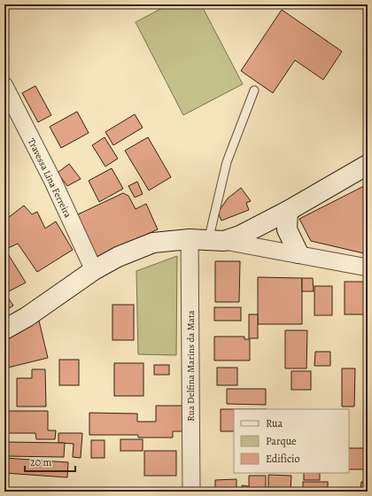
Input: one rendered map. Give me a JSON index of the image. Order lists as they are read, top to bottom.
{
  "streets": {
    "street": ["Travessa Lina Ferreira", "Rua Delfina Marins da Mata"]
  },
  "legend": ["Rua", "Parque", "Edifício"],
  "scale_bar": "20 m"
}
